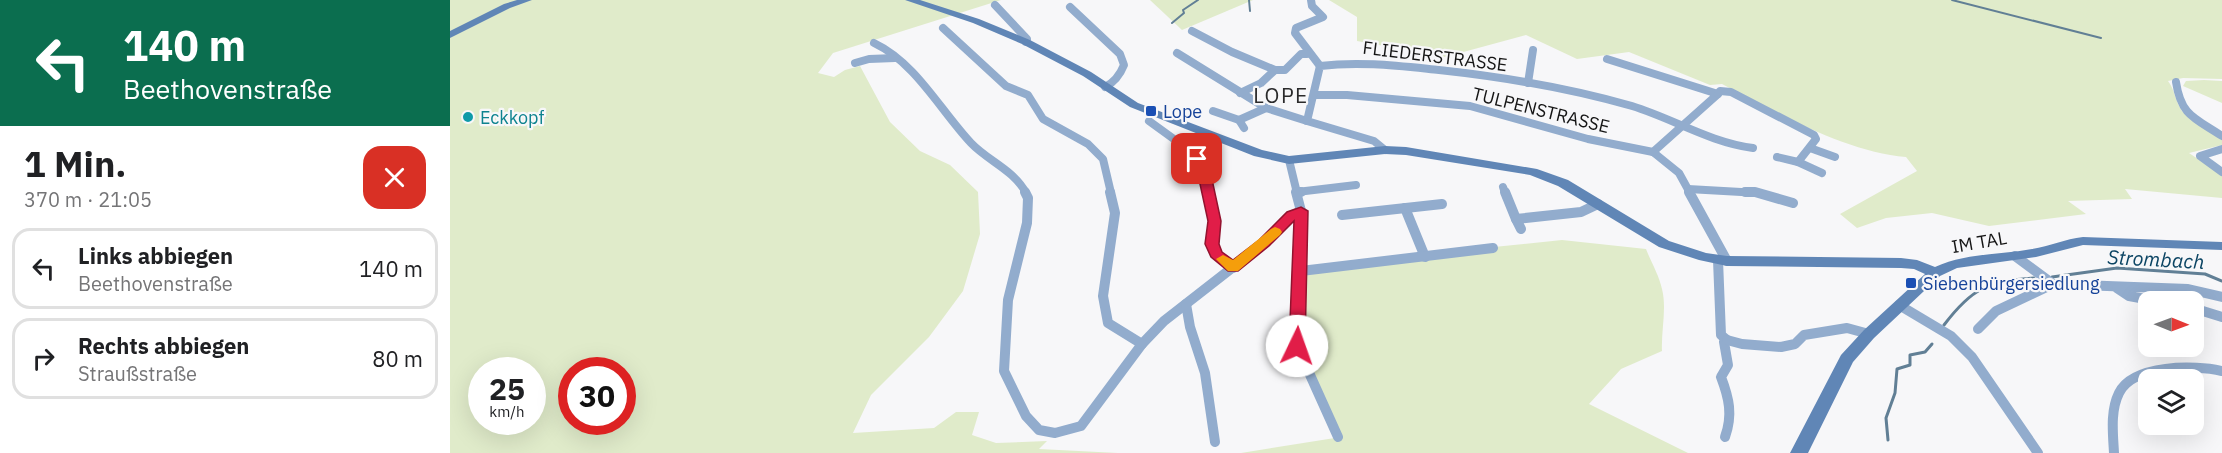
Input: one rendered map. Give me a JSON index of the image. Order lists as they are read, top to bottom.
{
  "streets": {
    "street": ["FLIEDERSTRASSE", "TULPENSTRASSE", "IM TAL"]
  },
  "districts": ["LOPE"],
  "water": ["Strombach"],
  "places": {
    "transit": ["Lope", "Siebenbürgersiedlung"],
    "other": ["Eckkopf"]
  },
  "north": "right",
  "page": {
    "turn": ["140 m", "Beethovenstraße"],
    "heading": ["1 Min.", "370 m · 21:05"],
    "list": [
      {
        "name": "Links abbiegen",
        "note": "Beethovenstraße",
        "value": "140 m"
      },
      {
        "name": "Rechts abbiegen",
        "note": "Straußstraße",
        "value": "80 m"
      }
    ],
    "speed": "25 km/h",
    "limit": "30"
  }
}
